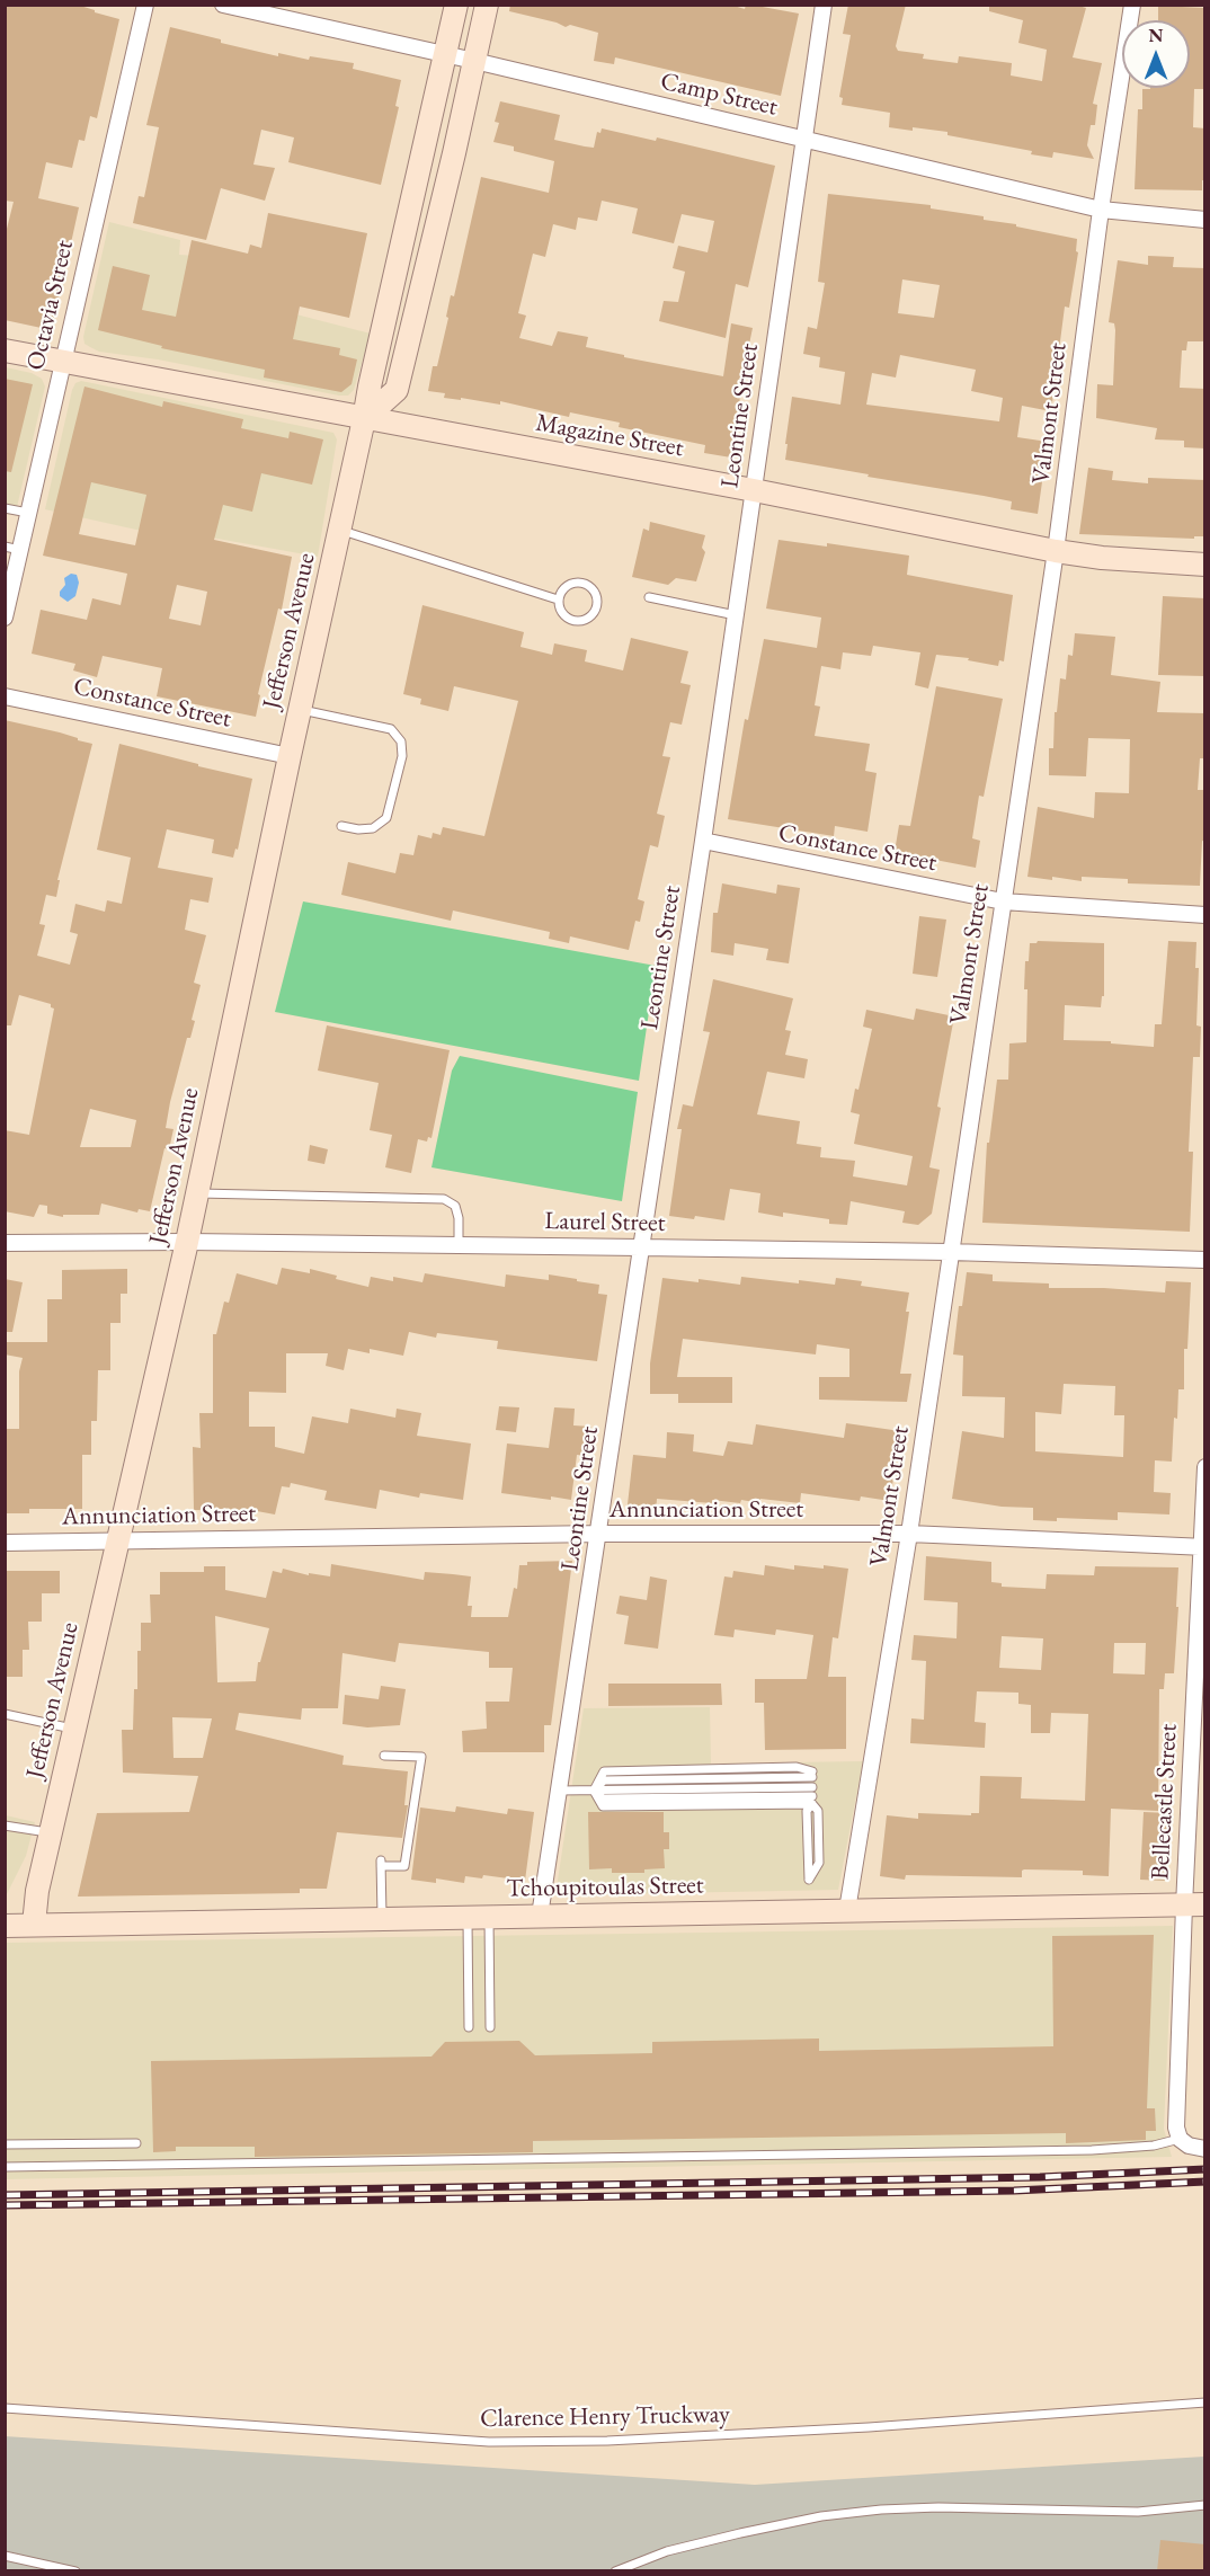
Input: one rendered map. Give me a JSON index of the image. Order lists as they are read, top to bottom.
{
  "streets": {
    "street": [
      "Camp Street",
      "Octavia Street",
      "Valmont Street",
      "Leontine Street",
      "Magazine Street",
      "Jefferson Avenue",
      "Constance Street",
      "Laurel Street",
      "Annunciation Street",
      "Bellecastle Street",
      "Tchoupitoulas Street"
    ],
    "lane": ["Clarence Henry Truckway"]
  },
  "crossings": [
    ["Camp Street", "Valmont Street"],
    ["Camp Street", "Leontine Street"],
    ["Camp Street", "Jefferson Avenue"],
    ["Octavia Street", "Magazine Street"],
    ["Valmont Street", "Magazine Street"],
    ["Valmont Street", "Constance Street"],
    ["Valmont Street", "Laurel Street"],
    ["Valmont Street", "Annunciation Street"],
    ["Valmont Street", "Tchoupitoulas Street"],
    ["Leontine Street", "Magazine Street"],
    ["Leontine Street", "Constance Street"],
    ["Leontine Street", "Laurel Street"],
    ["Leontine Street", "Annunciation Street"],
    ["Leontine Street", "Tchoupitoulas Street"],
    ["Magazine Street", "Jefferson Avenue"],
    ["Jefferson Avenue", "Constance Street"],
    ["Jefferson Avenue", "Laurel Street"],
    ["Jefferson Avenue", "Annunciation Street"],
    ["Jefferson Avenue", "Tchoupitoulas Street"],
    ["Annunciation Street", "Bellecastle Street"],
    ["Bellecastle Street", "Tchoupitoulas Street"]
  ],
  "north": "top"
}
